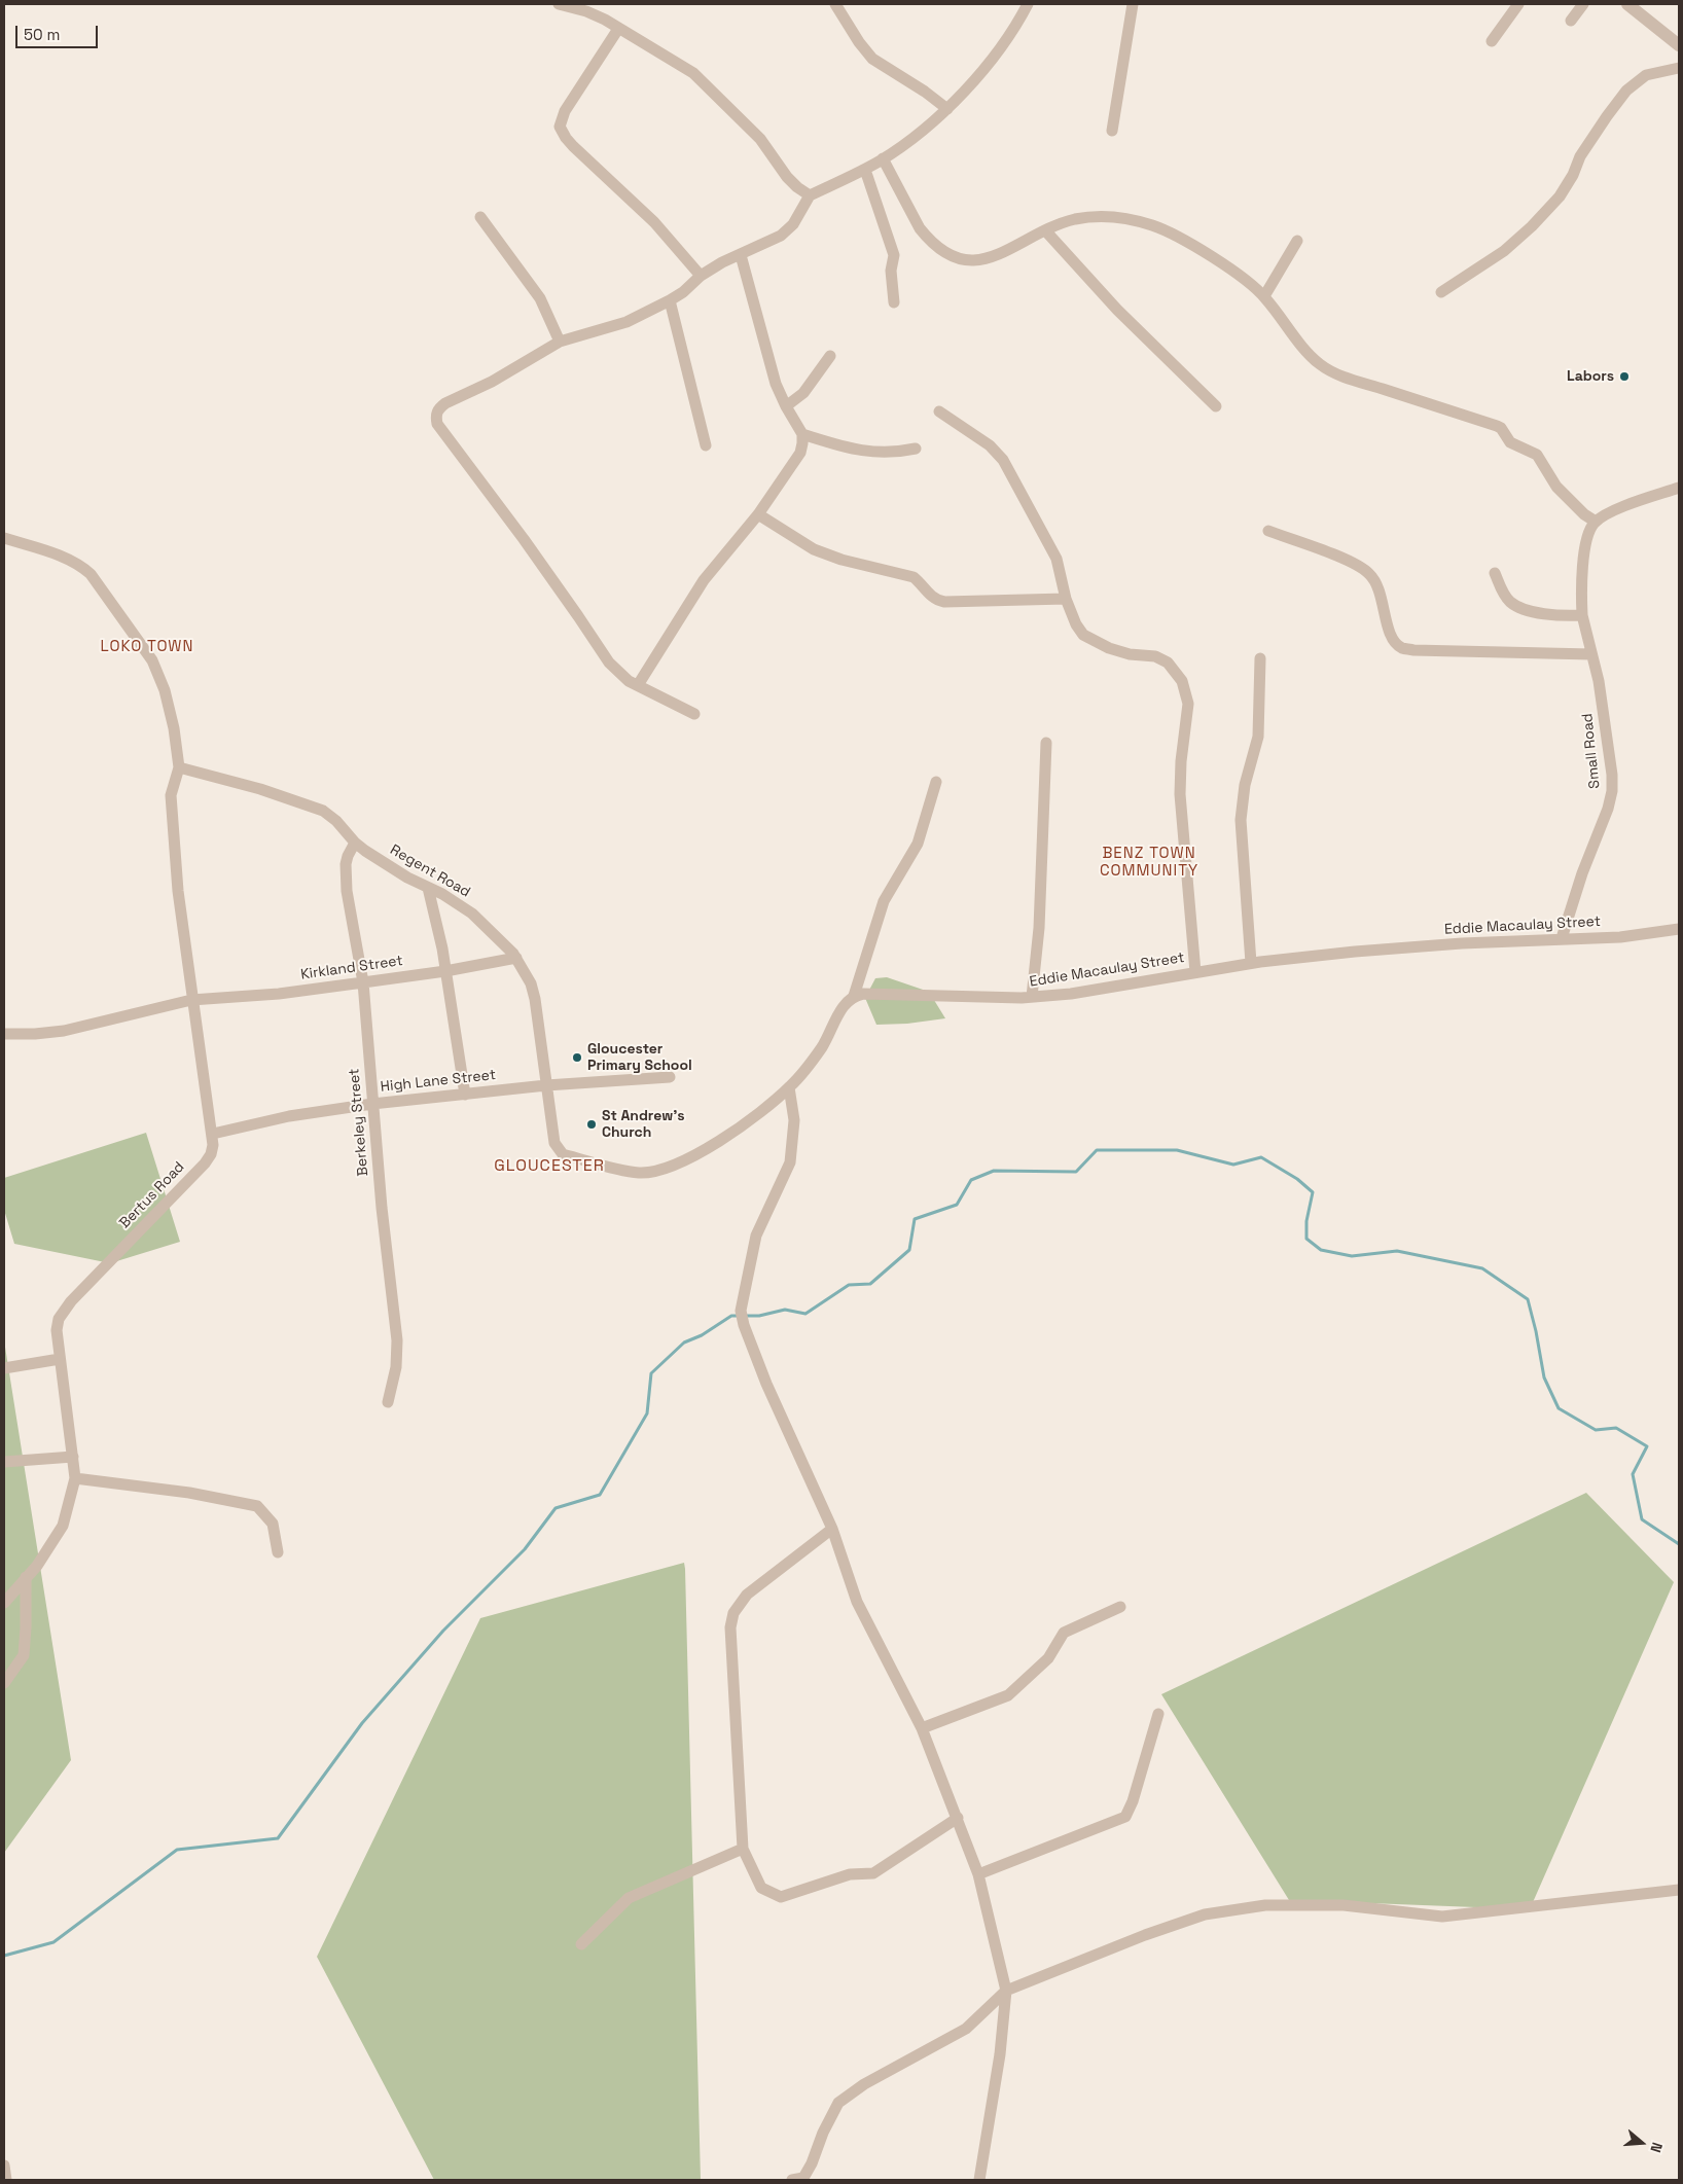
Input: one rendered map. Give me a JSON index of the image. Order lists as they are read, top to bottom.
{
  "streets": {
    "street": [
      "Small Road",
      "Regent Road",
      "Eddie Macaulay Street",
      "Kirkland Street",
      "High Lane Street",
      "Berkeley Street",
      "Bertus Road"
    ]
  },
  "crossings": [
    ["Small Road", "Eddie Macaulay Street"],
    ["Regent Road", "Kirkland Street"],
    ["Regent Road", "High Lane Street"],
    ["Regent Road", "Berkeley Street"],
    ["Regent Road", "Bertus Road"],
    ["Kirkland Street", "Berkeley Street"],
    ["Kirkland Street", "Bertus Road"],
    ["High Lane Street", "Berkeley Street"],
    ["High Lane Street", "Bertus Road"]
  ],
  "districts": ["LOKO TOWN", "BENZ TOWN COMMUNITY", "GLOUCESTER"],
  "places": ["Labors", "Gloucester Primary School", "St Andrew's Church"],
  "scale_bar": "50 m",
  "north": "right"
}
